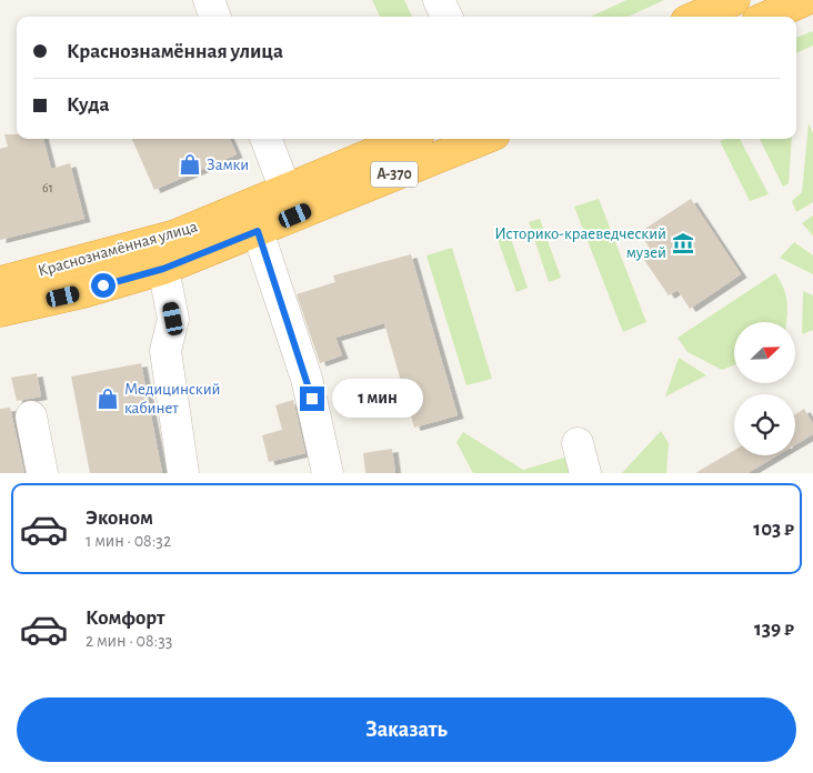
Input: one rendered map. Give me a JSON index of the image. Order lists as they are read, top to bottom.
{
  "streets": {
    "highway": ["А-370", "Краснознамённая улица"]
  },
  "places": {
    "shop": ["Замки", "Медицинский кабинет"],
    "museum": ["Историко-краеведческий музей"]
  },
  "house_numbers": ["61"],
  "north": "top right",
  "page": {
    "banner": ["Краснознамённая улица", "Куда"],
    "bubble": "1 мин",
    "list": [
      {
        "name": "Эконом",
        "note": "1 мин · 08:32",
        "value": "103 ₽"
      },
      {
        "name": "Комфорт",
        "note": "2 мин · 08:33",
        "value": "139 ₽"
      }
    ],
    "buttons": "Заказать"
  }
}
